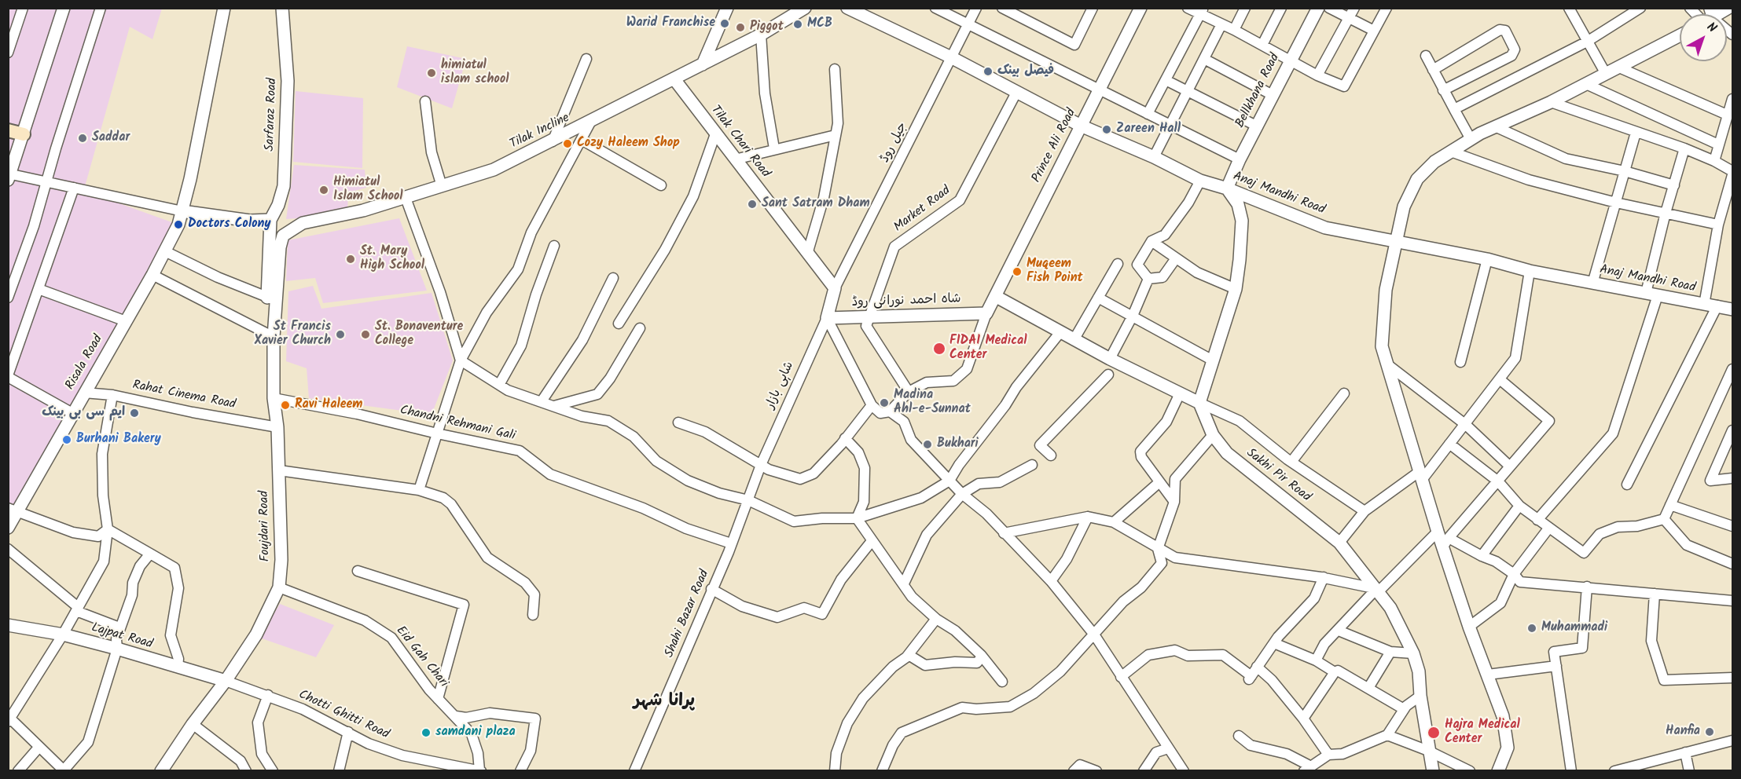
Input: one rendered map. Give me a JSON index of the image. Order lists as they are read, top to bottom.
{
  "streets": {
    "street": [
      "Bellkhana Road",
      "Sarfaraz Road",
      "Tilak Incline",
      "Tilak Chari Road",
      "جیل روڈ",
      "Prince Ali Road",
      "Anaj Mandhi Road",
      "Market Road",
      "شاہ احمد نورانی روڈ",
      "Risala Road",
      "شاہی بازار",
      "Rahat Cinema Road",
      "Chandni Rehmani Gali",
      "Sakhi Pir Road",
      "Foujdari Road",
      "Shahi Bazar Road",
      "Lajpat Road",
      "Eid Gah Chari",
      "Chotti Ghitti Road"
    ]
  },
  "crossings": [
    ["Bellkhana Road", "Anaj Mandhi Road"],
    ["Tilak Incline", "Tilak Chari Road"],
    ["Tilak Incline", "Foujdari Road"],
    ["Tilak Chari Road", "جیل روڈ"],
    ["جیل روڈ", "Anaj Mandhi Road"],
    ["Prince Ali Road", "Anaj Mandhi Road"],
    ["Prince Ali Road", "شاہ احمد نورانی روڈ"],
    ["Anaj Mandhi Road", "Market Road"],
    ["Market Road", "شاہ احمد نورانی روڈ"],
    ["شاہ احمد نورانی روڈ", "شاہی بازار"],
    ["Risala Road", "Rahat Cinema Road"],
    ["شاہی بازار", "Shahi Bazar Road"],
    ["Rahat Cinema Road", "Foujdari Road"],
    ["Chandni Rehmani Gali", "Foujdari Road"],
    ["Chandni Rehmani Gali", "Shahi Bazar Road"],
    ["Foujdari Road", "Lajpat Road"],
    ["Foujdari Road", "Eid Gah Chari"],
    ["Foujdari Road", "Chotti Ghitti Road"],
    ["Lajpat Road", "Chotti Ghitti Road"],
    ["Eid Gah Chari", "Chotti Ghitti Road"]
  ],
  "districts": ["پرانا شہر"],
  "places": [
    "Warid Franchise",
    "MCB",
    "Piggot",
    "فیصل بینک",
    "himiatul islam school",
    "Zareen Hall",
    "Saddar",
    "Cozy Haleem Shop",
    "Himiatul Islam School",
    "Sant Satram Dham",
    "Doctors Colony",
    "St. Mary High School",
    "Muqeem Fish Point",
    "St Francis Xavier Church",
    "St. Bonaventure College",
    "FIDAI Medical Center",
    "Madina Ahl-e-Sunnat",
    "Ravi Haleem",
    "ایم سی بی بینک",
    "Burhani Bakery",
    "Bukhari",
    "Muhammadi",
    "Hanfia",
    "samdani plaza",
    "Hajra Medical Center"
  ],
  "north": "top right"
}
